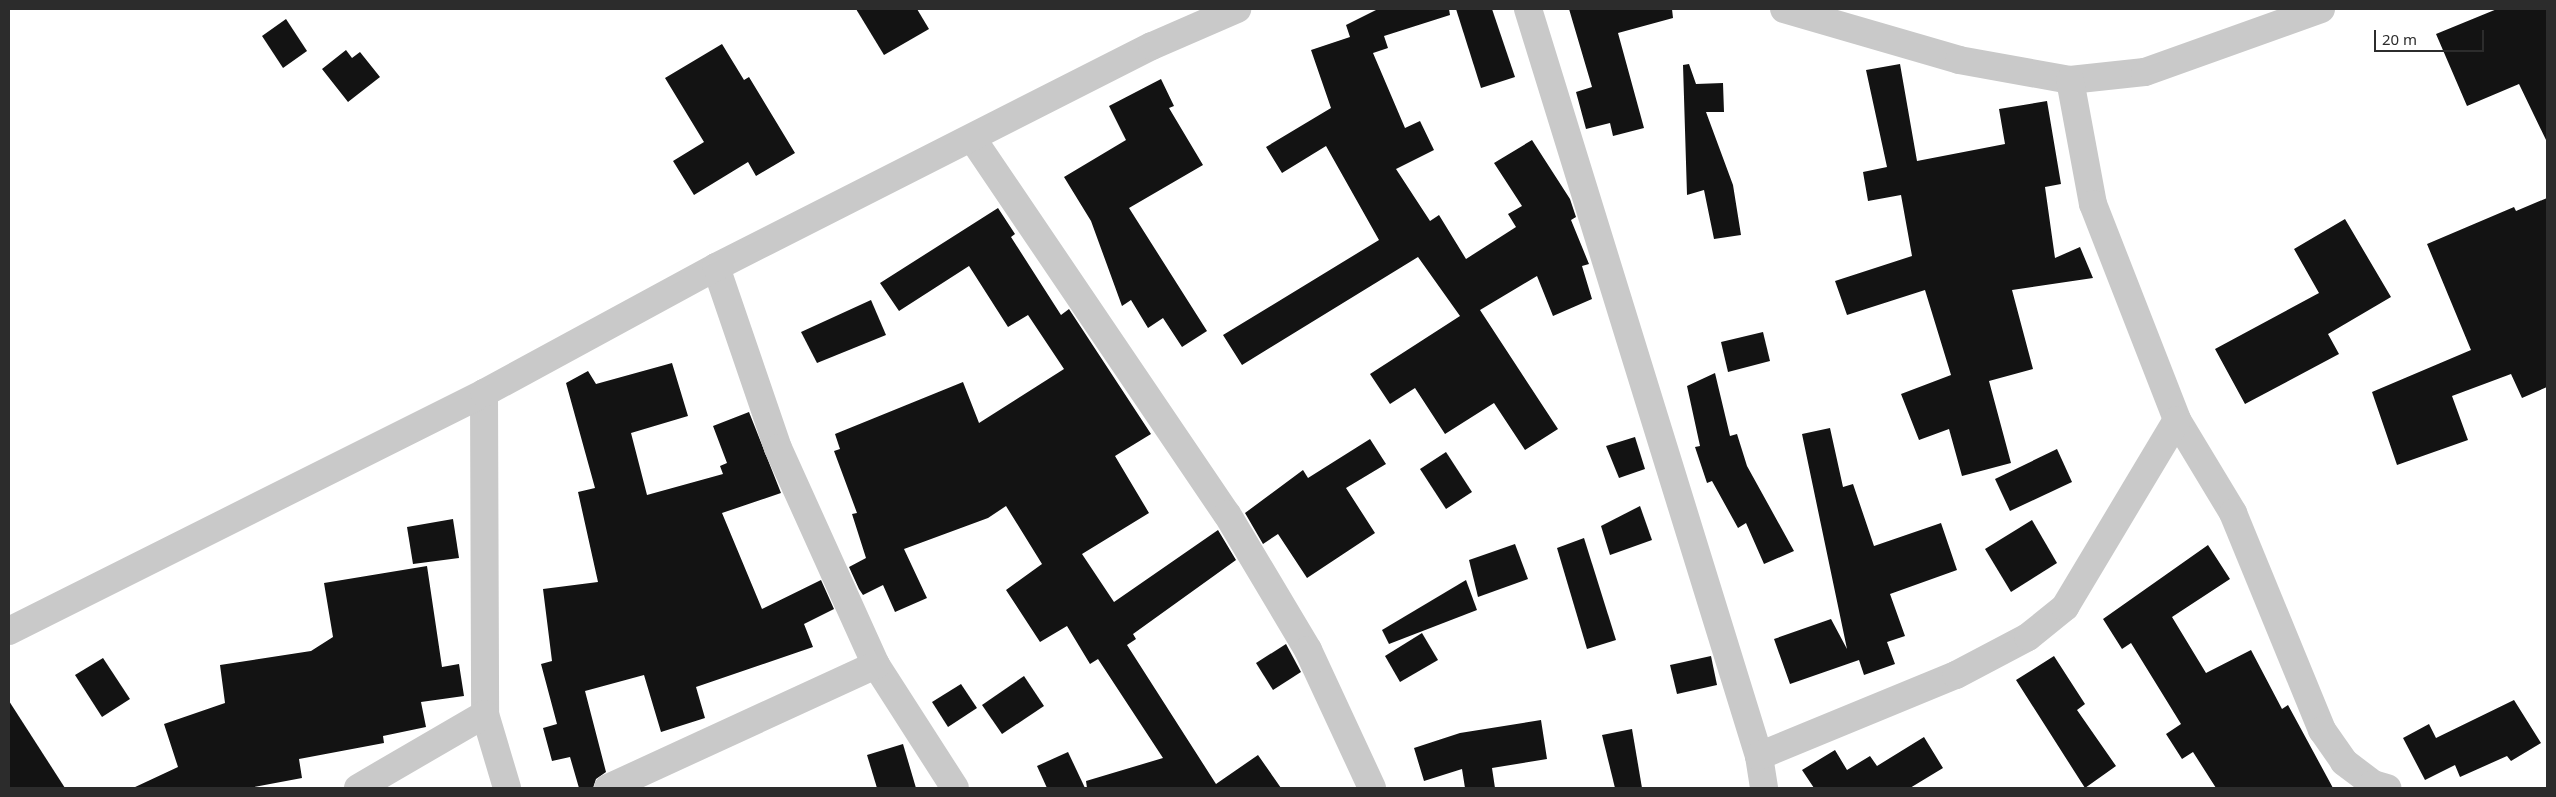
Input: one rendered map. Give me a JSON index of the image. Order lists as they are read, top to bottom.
{
  "scale_bar": "20 m"
}
